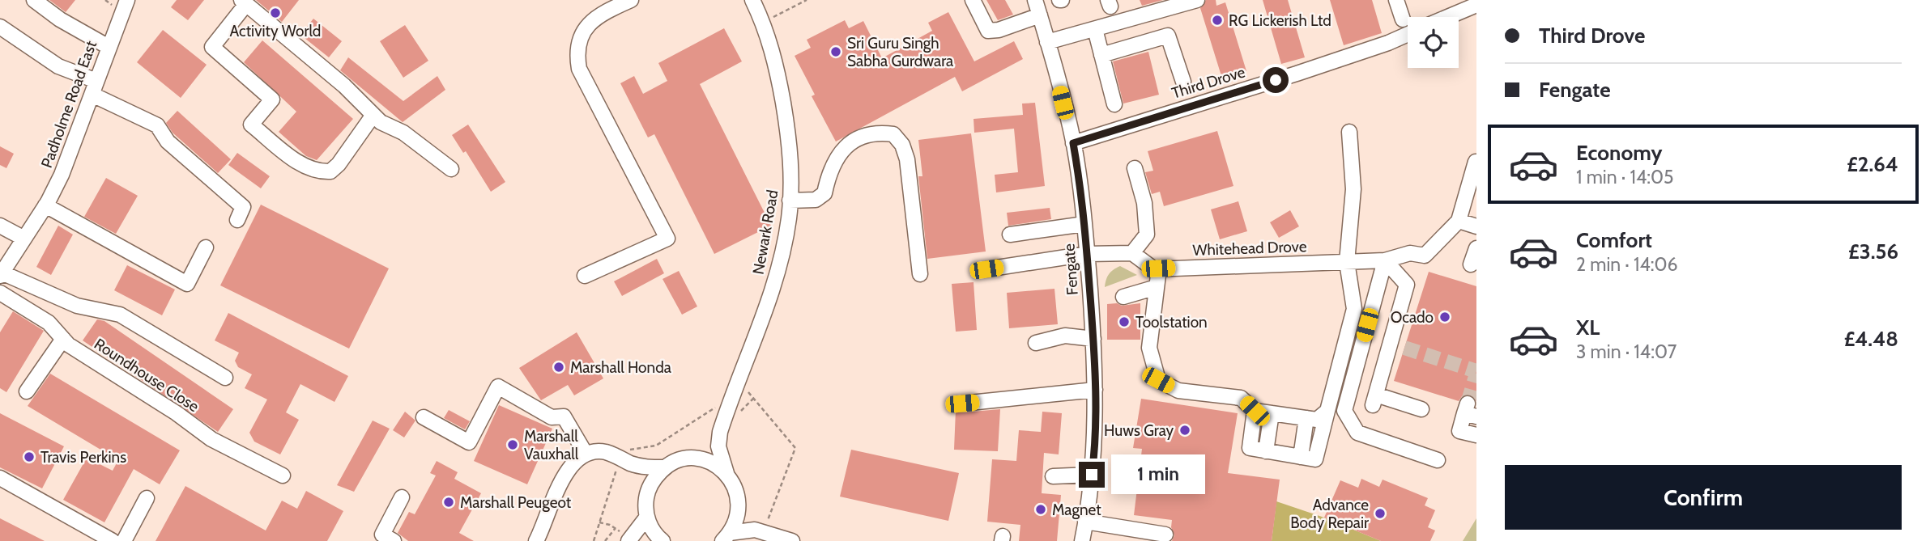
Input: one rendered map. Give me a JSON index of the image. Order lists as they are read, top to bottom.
{
  "streets": {
    "street": [
      "Third Drove",
      "Padholme Road East",
      "Newark Road",
      "Whitehead Drove",
      "Fengate",
      "Roundhouse Close"
    ]
  },
  "crossings": [
    ["Third Drove", "Fengate"]
  ],
  "places": [
    "Activity World",
    "RG Lickerish Ltd",
    "Sri Guru Singh Sabha Gurdwara",
    "Ocado",
    "Toolstation",
    "Marshall Honda",
    "Huws Gray",
    "Marshall Vauxhall",
    "Travis Perkins",
    "Marshall Peugeot",
    "Magnet",
    "Advance Body Repair"
  ],
  "page": {
    "banner": ["Third Drove", "Fengate"],
    "list": [
      {
        "name": "Economy",
        "note": "1 min · 14:05",
        "value": "£2.64"
      },
      {
        "name": "Comfort",
        "note": "2 min · 14:06",
        "value": "£3.56"
      },
      {
        "name": "XL",
        "note": "3 min · 14:07",
        "value": "£4.48"
      }
    ],
    "buttons": "Confirm",
    "bubble": "1 min"
  }
}
